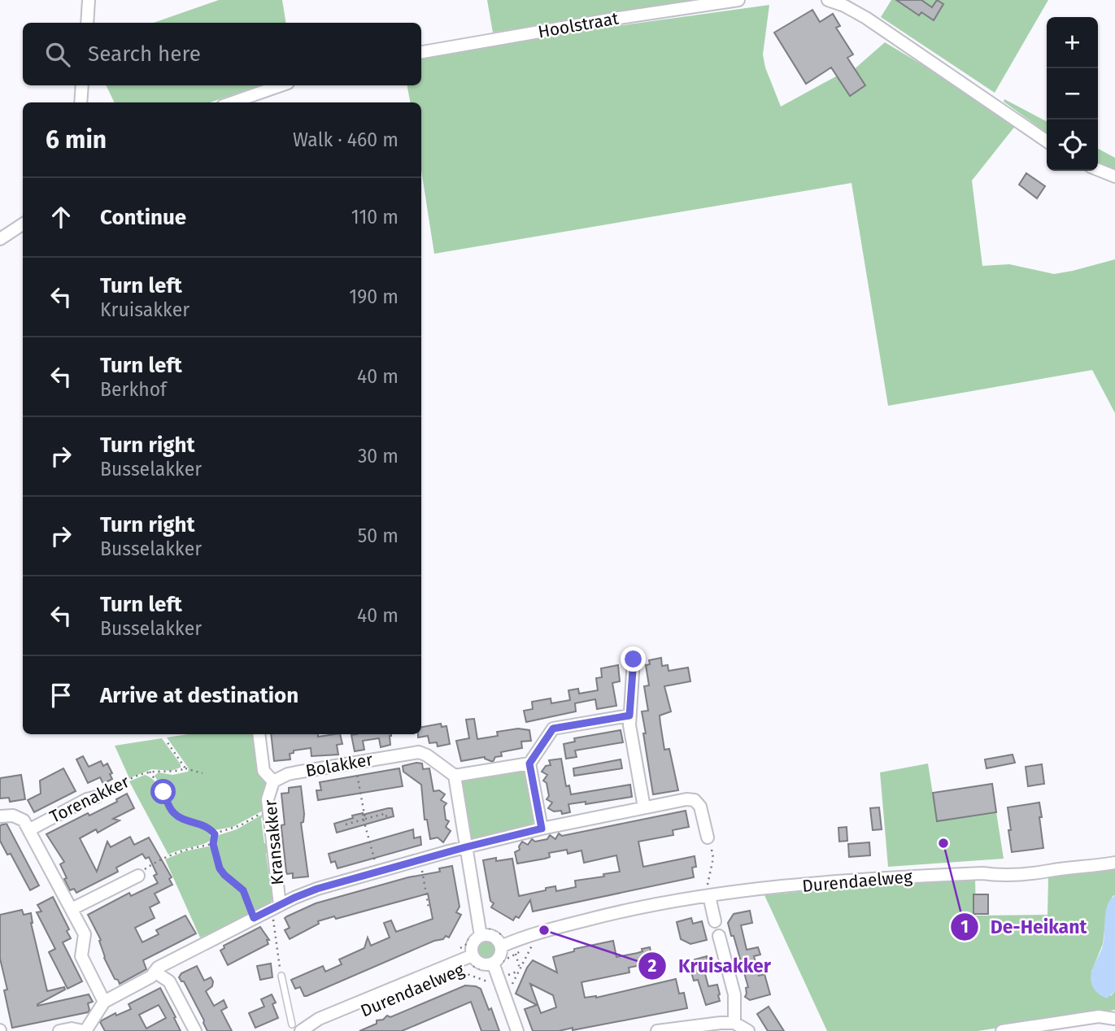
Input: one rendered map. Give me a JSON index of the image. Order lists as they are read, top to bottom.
{
  "streets": {
    "street": [
      "Hoolstraat",
      "Bolakker",
      "Torenakker",
      "Kransakker",
      "Durendaelweg"
    ]
  },
  "crossings": [
    ["Bolakker", "Kransakker"]
  ],
  "places": ["De-Heikant", "Kruisakker"],
  "page": {
    "map_buttons": ["+", "−"],
    "search": "Search here",
    "heading": ["6 min", "Walk · 460 m"],
    "list": [
      ["Continue", "110 m"],
      ["Turn left", "Kruisakker", "190 m"],
      ["Turn left", "Berkhof", "40 m"],
      ["Turn right", "Busselakker", "30 m"],
      ["Turn right", "Busselakker", "50 m"],
      ["Turn left", "Busselakker", "40 m"],
      "Arrive at destination"
    ]
  }
}
